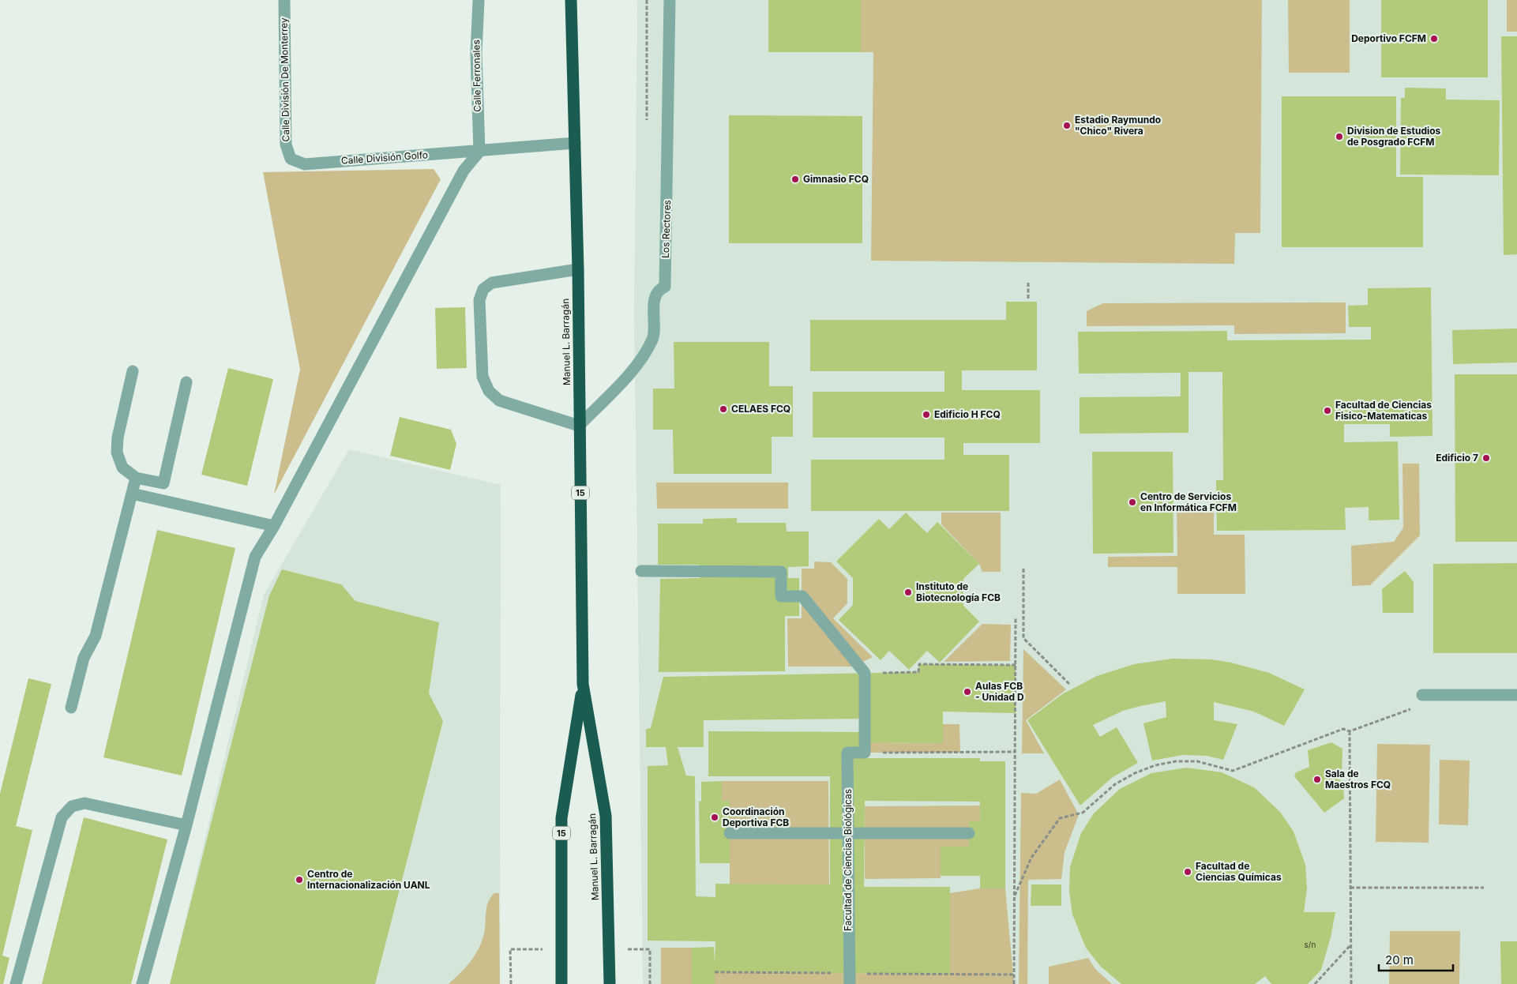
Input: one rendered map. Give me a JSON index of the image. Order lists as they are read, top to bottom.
{
  "streets": {
    "highway": ["Manuel L. Barragán", "15"],
    "street": [
      "Calle Ferronales",
      "Calle División De Monterrey",
      "Calle División Golfo",
      "Los Rectores",
      "Facultad de Ciencias Biológicas"
    ]
  },
  "crossings": [
    ["Calle Ferronales", "Calle División Golfo"],
    ["Calle División De Monterrey", "Calle División Golfo"],
    ["Calle División Golfo", "Manuel L. Barragán"],
    ["Los Rectores", "Manuel L. Barragán"]
  ],
  "places": [
    "Deportivo FCFM",
    "Estadio Raymundo \"Chico\" Rivera",
    "Division de Estudios de Posgrado FCFM",
    "Gimnasio FCQ",
    "CELAES FCQ",
    "Facultad de Ciencias Fisico-Matematicas",
    "Edificio H FCQ",
    "Edificio 7",
    "Centro de Servicios en Informática FCFM",
    "Instituto de Biotecnología FCB",
    "Aulas FCB - Unidad D",
    "Sala de Maestros FCQ",
    "Coordinación Deportiva FCB",
    "Facultad de Ciencias Químicas",
    "Centro de Internacionalización UANL"
  ],
  "house_numbers": ["s/n"],
  "scale_bar": "20 m"
}
